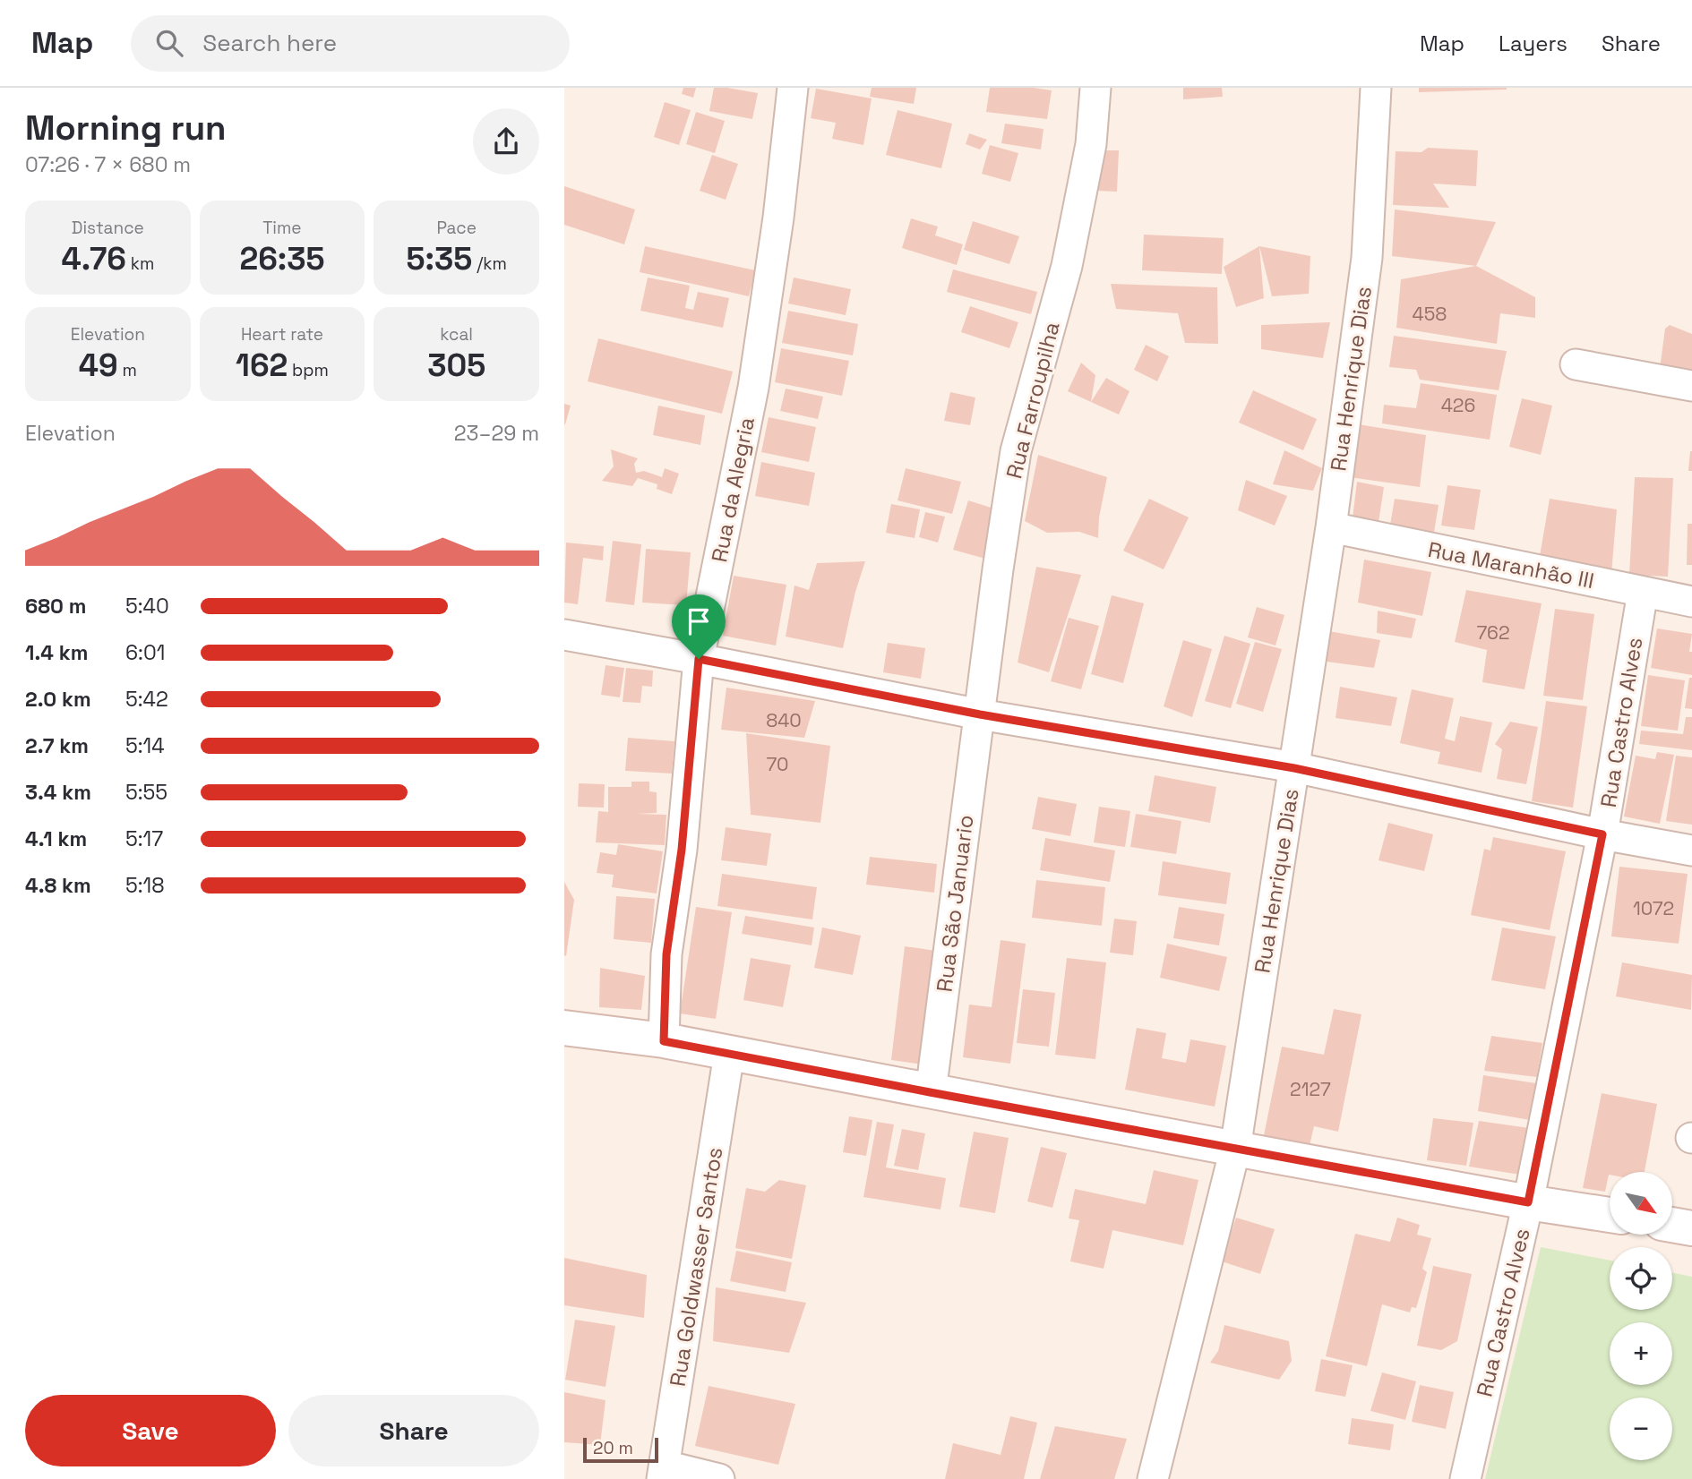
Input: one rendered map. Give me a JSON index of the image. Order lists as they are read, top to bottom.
{
  "streets": {
    "street": [
      "Rua Henrique Dias",
      "Rua Farroupilha",
      "Rua da Alegria",
      "Rua Maranhão III",
      "Rua Castro Alves",
      "Rua São Januario",
      "Rua Goldwasser Santos"
    ]
  },
  "crossings": [
    ["Rua Henrique Dias", "Rua Maranhão III"],
    ["Rua Farroupilha", "Rua São Januario"],
    ["Rua Maranhão III", "Rua Castro Alves"]
  ],
  "house_numbers": [
    "458",
    "426",
    "762",
    "840",
    "70",
    "1072",
    "2127"
  ],
  "scale_bar": "20 m",
  "north": "bottom right",
  "page": {
    "header": "Map",
    "search": "Search here",
    "nav": ["Map", "Layers", "Share"],
    "heading": ["Morning run", "07:26 · 7 × 680 m"],
    "stats": [
      ["Distance", "4.76 km"],
      ["Time", "26:35"],
      ["Pace", "5:35 /km"],
      ["Elevation", "49 m"],
      ["Heart rate", "162 bpm"],
      ["kcal", "305"]
    ],
    "chart": ["Elevation", "23–29 m"],
    "list": [
      {
        "name": "680 m",
        "note": "5:40"
      },
      {
        "name": "1.4 km",
        "note": "6:01"
      },
      {
        "name": "2.0 km",
        "note": "5:42"
      },
      {
        "name": "2.7 km",
        "note": "5:14"
      },
      {
        "name": "3.4 km",
        "note": "5:55"
      },
      {
        "name": "4.1 km",
        "note": "5:17"
      },
      {
        "name": "4.8 km",
        "note": "5:18"
      }
    ],
    "map_buttons": ["+", "−"],
    "buttons": ["Save", "Share"],
    "scale": "20 m"
  }
}
